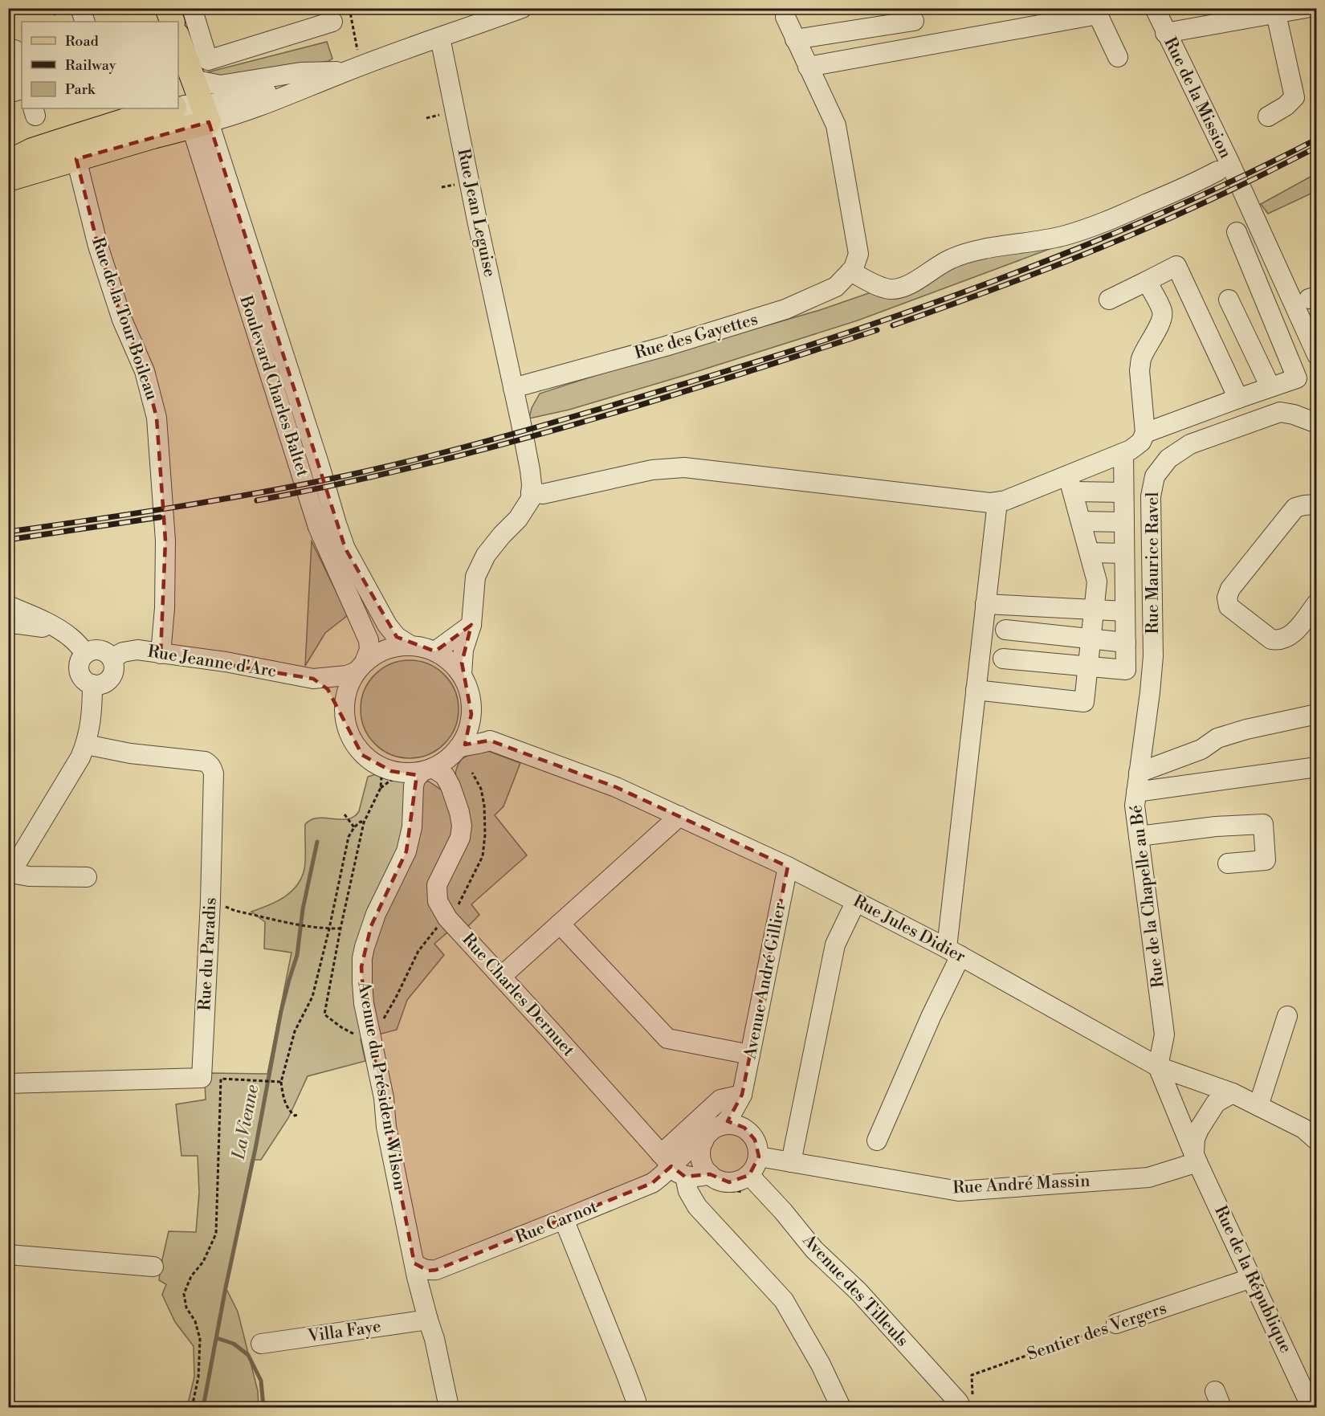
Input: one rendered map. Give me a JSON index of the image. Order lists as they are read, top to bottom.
{
  "streets": {
    "street": [
      "Rue de la Mission",
      "Rue Jean Leguise",
      "Rue de la Tour Boileau",
      "Rue des Gayettes",
      "Boulevard Charles Baltet",
      "Rue Maurice Ravel",
      "Rue Jeanne d'Arc",
      "Rue de la Chapelle au Bé",
      "Rue Jules Didier",
      "Rue du Paradis",
      "Avenue André Gillier",
      "Rue Charles Dernuet",
      "Avenue du Président Wilson",
      "Rue André Massin",
      "Rue Carnot",
      "Rue de la République",
      "Avenue des Tilleuls",
      "Villa Faye",
      "Sentier des Vergers"
    ]
  },
  "crossings": [
    ["Rue Jean Leguise", "Rue des Gayettes"],
    ["Rue de la Tour Boileau", "Rue Jeanne d'Arc"],
    ["Boulevard Charles Baltet", "Rue Jeanne d'Arc"],
    ["Boulevard Charles Baltet", "Rue Charles Dernuet"],
    ["Boulevard Charles Baltet", "Avenue du Président Wilson"],
    ["Rue Maurice Ravel", "Rue de la Chapelle au Bé"],
    ["Rue Jeanne d'Arc", "Rue Charles Dernuet"],
    ["Rue Jeanne d'Arc", "Avenue du Président Wilson"],
    ["Rue de la Chapelle au Bé", "Rue Jules Didier"],
    ["Rue de la Chapelle au Bé", "Rue de la République"],
    ["Rue Jules Didier", "Avenue André Gillier"],
    ["Rue Jules Didier", "Rue de la République"],
    ["Avenue André Gillier", "Rue André Massin"],
    ["Avenue André Gillier", "Avenue des Tilleuls"],
    ["Rue Charles Dernuet", "Avenue du Président Wilson"],
    ["Rue Charles Dernuet", "Rue Carnot"],
    ["Avenue du Président Wilson", "Rue Carnot"],
    ["Avenue du Président Wilson", "Villa Faye"],
    ["Rue André Massin", "Rue de la République"],
    ["Rue André Massin", "Avenue des Tilleuls"],
    ["Rue de la République", "Sentier des Vergers"],
    ["Avenue des Tilleuls", "Sentier des Vergers"]
  ],
  "water": ["La Vienne"],
  "legend": ["Road", "Railway", "Park"]
}
